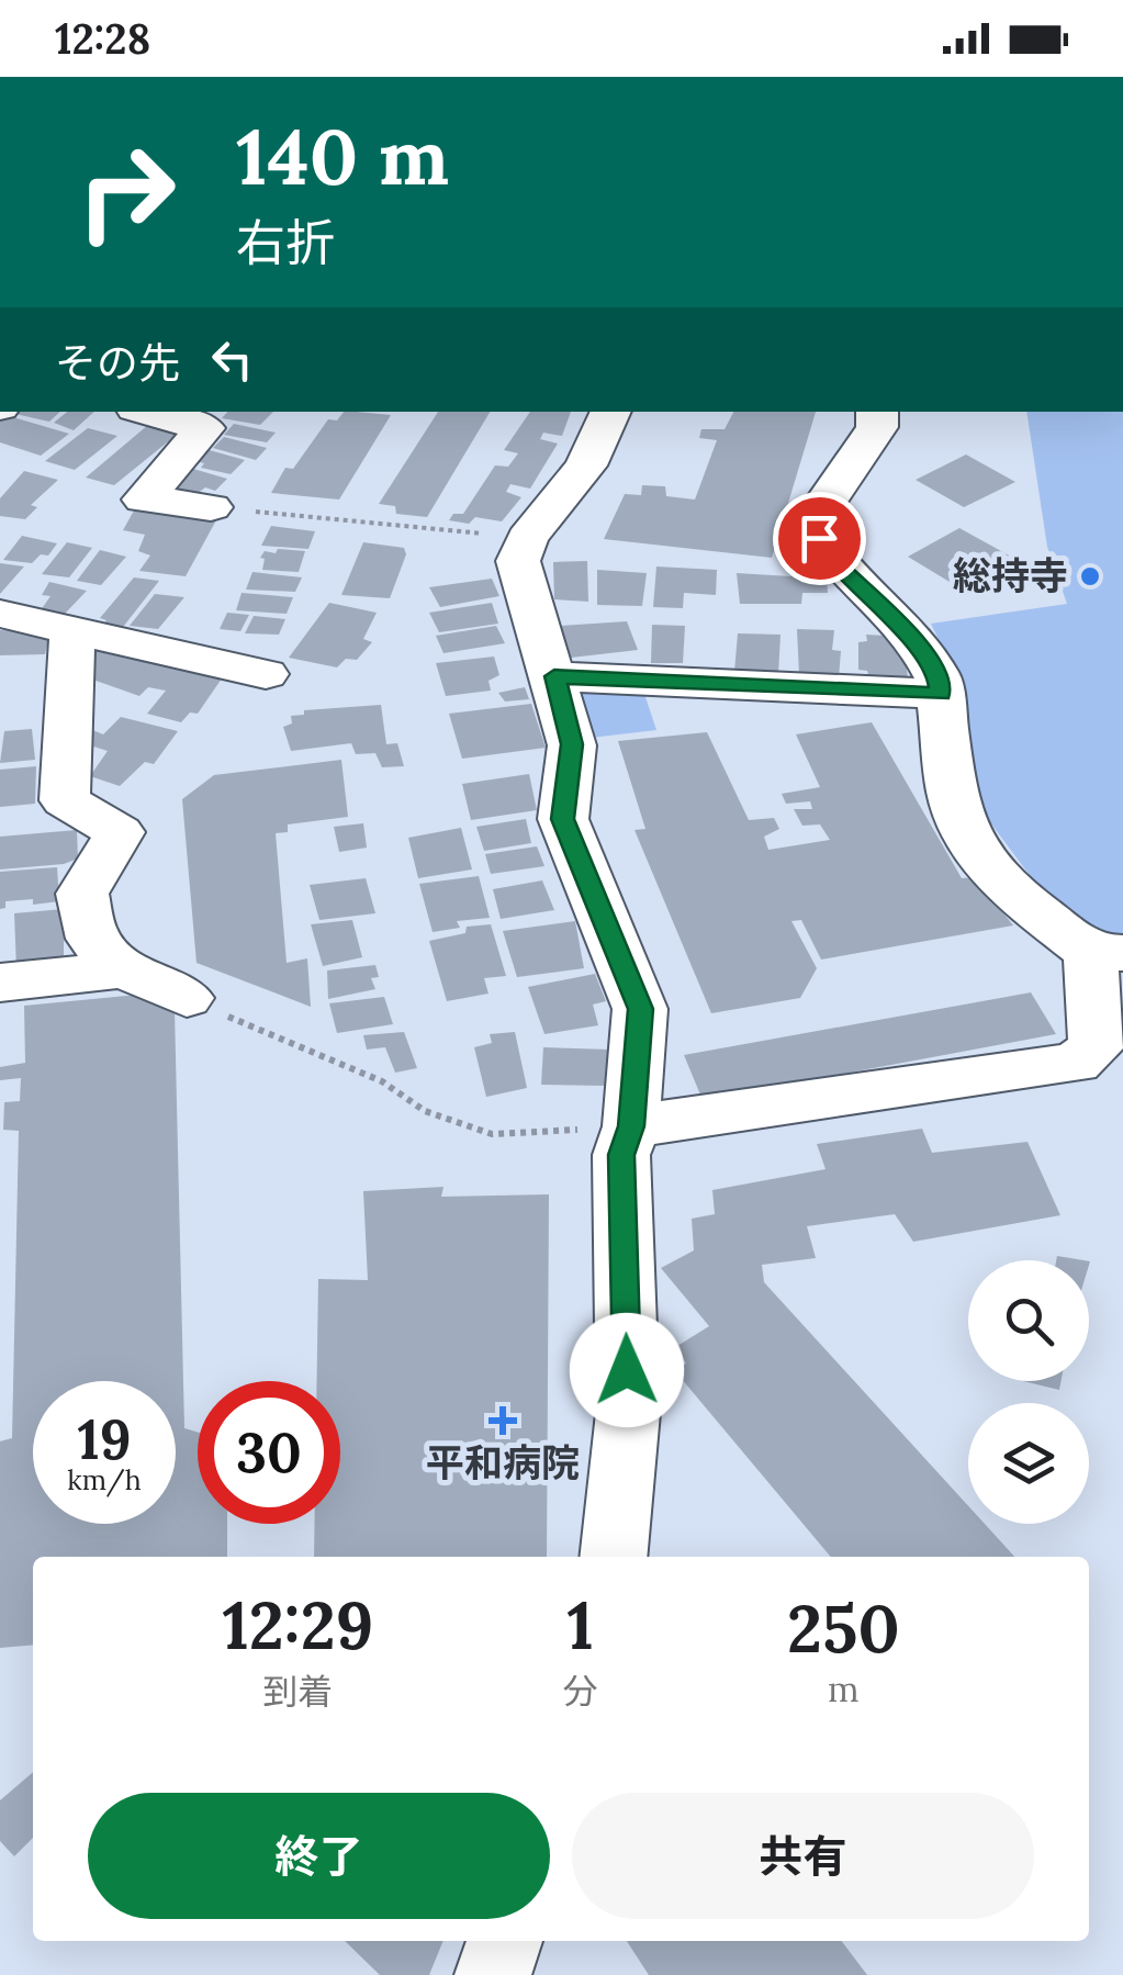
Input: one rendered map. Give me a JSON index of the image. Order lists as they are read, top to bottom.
{
  "places": {
    "other": ["総持寺"],
    "health": ["平和病院"]
  },
  "page": {
    "status": "12:28",
    "turn": ["140 m", "右折"],
    "then": "その先",
    "speed": "19 km/h",
    "limit": "30",
    "eta": [
      "12:29",
      "到着",
      "1",
      "分",
      "250",
      "m"
    ],
    "buttons": ["終了", "共有"]
  }
}
